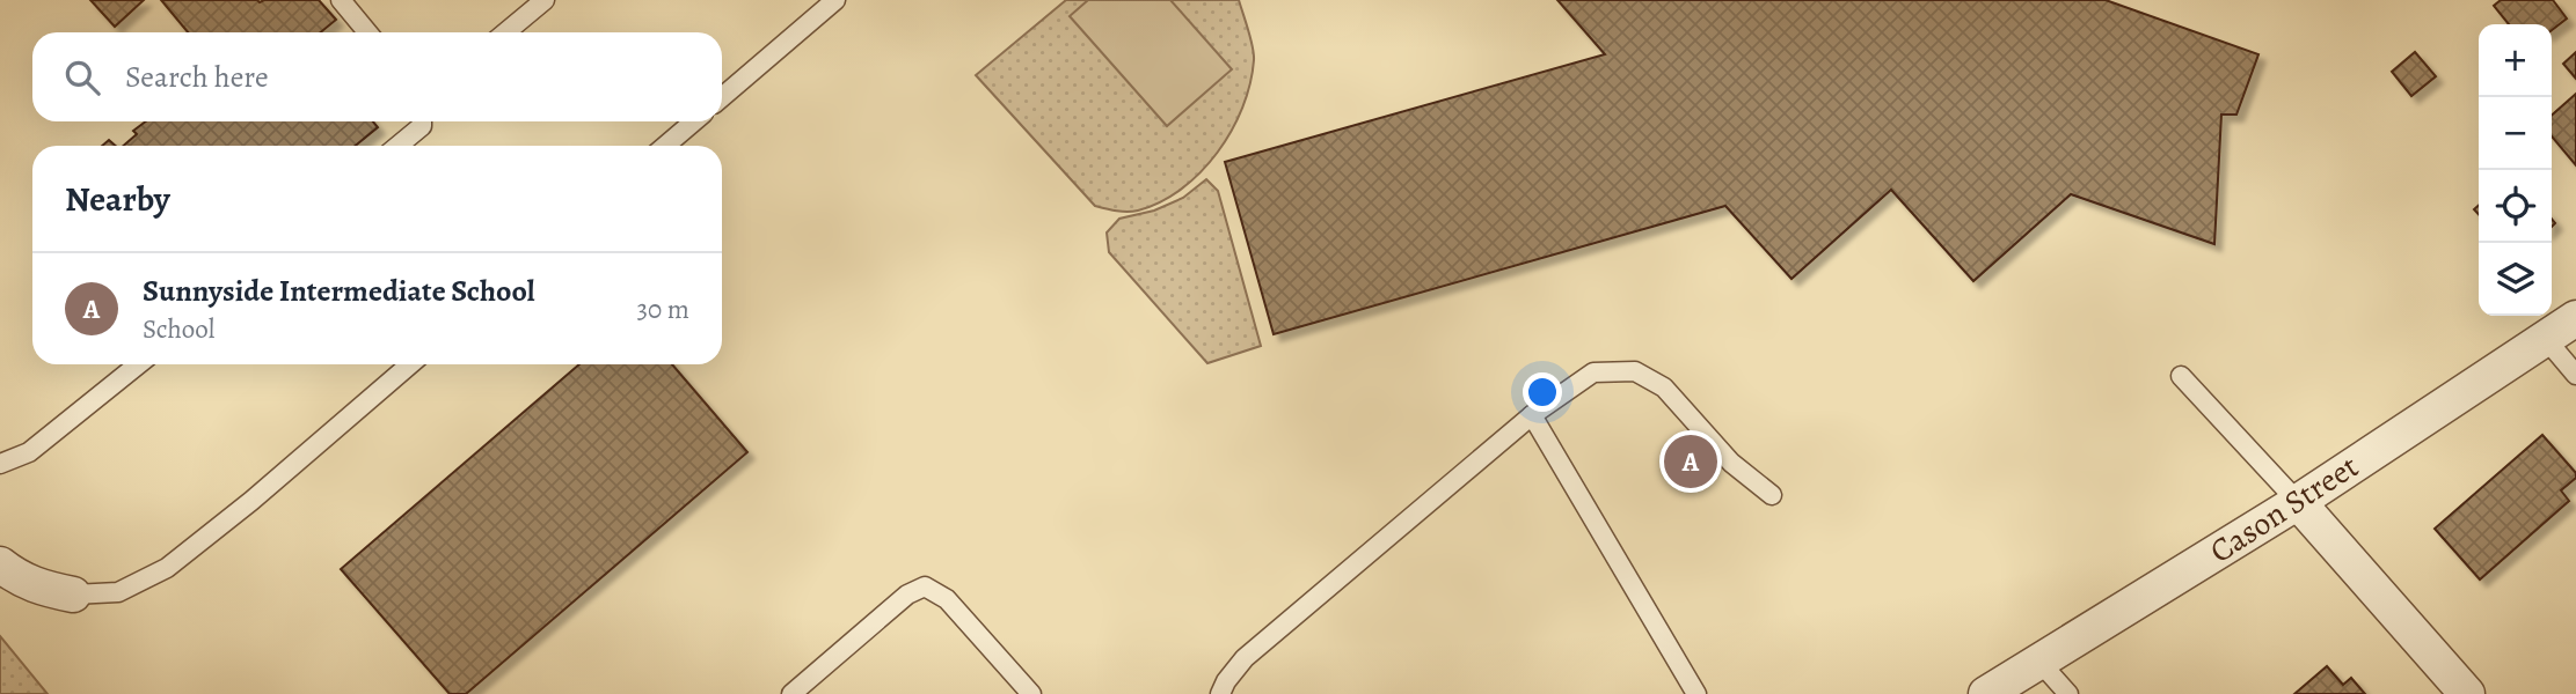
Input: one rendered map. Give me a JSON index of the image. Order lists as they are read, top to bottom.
{
  "streets": {
    "street": ["Cason Street"]
  },
  "page": {
    "map_buttons": ["+", "−"],
    "search": "Search here",
    "heading": "Nearby",
    "list": [
      {
        "mark": "A",
        "name": "Sunnyside Intermediate School",
        "note": "School",
        "value": "30 m"
      }
    ],
    "pins": "A"
  }
}
